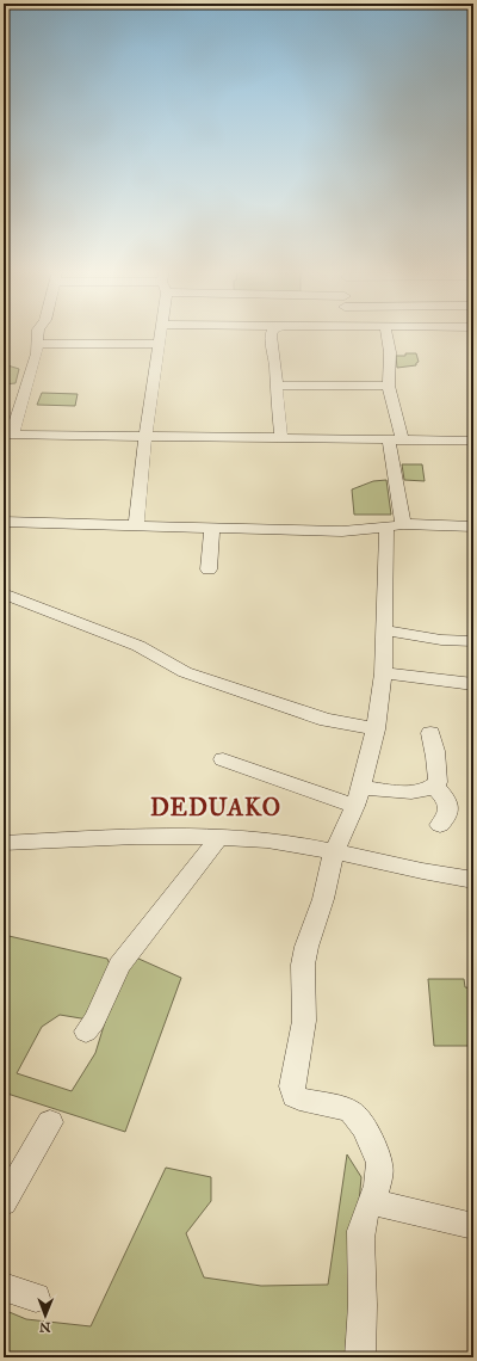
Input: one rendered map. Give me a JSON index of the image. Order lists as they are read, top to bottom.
{
  "districts": ["DEDUAKO"],
  "north": "bottom"
}
